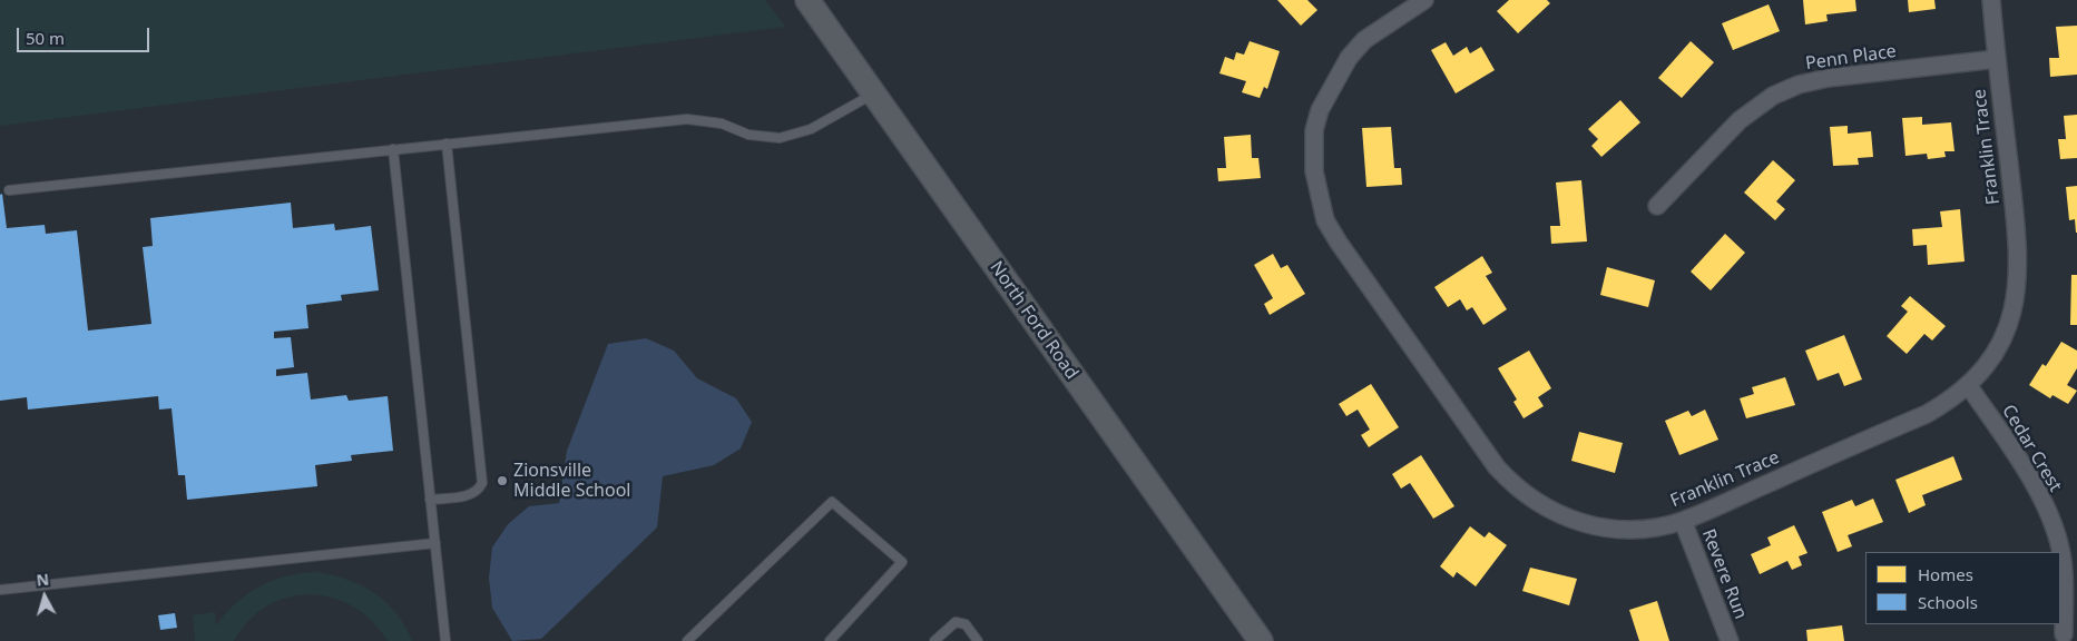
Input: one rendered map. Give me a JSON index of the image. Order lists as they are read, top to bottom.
{
  "streets": {
    "main road": ["North Ford Road"],
    "street": [
      "Penn Place",
      "Franklin Trace",
      "Cedar Crest",
      "Revere Run"
    ]
  },
  "crossings": [
    ["Penn Place", "Franklin Trace"],
    ["Franklin Trace", "Cedar Crest"],
    ["Franklin Trace", "Revere Run"]
  ],
  "places": ["Zionsville Middle School"],
  "legend": ["Homes", "Schools"],
  "scale_bar": "50 m",
  "north": "top"
}
